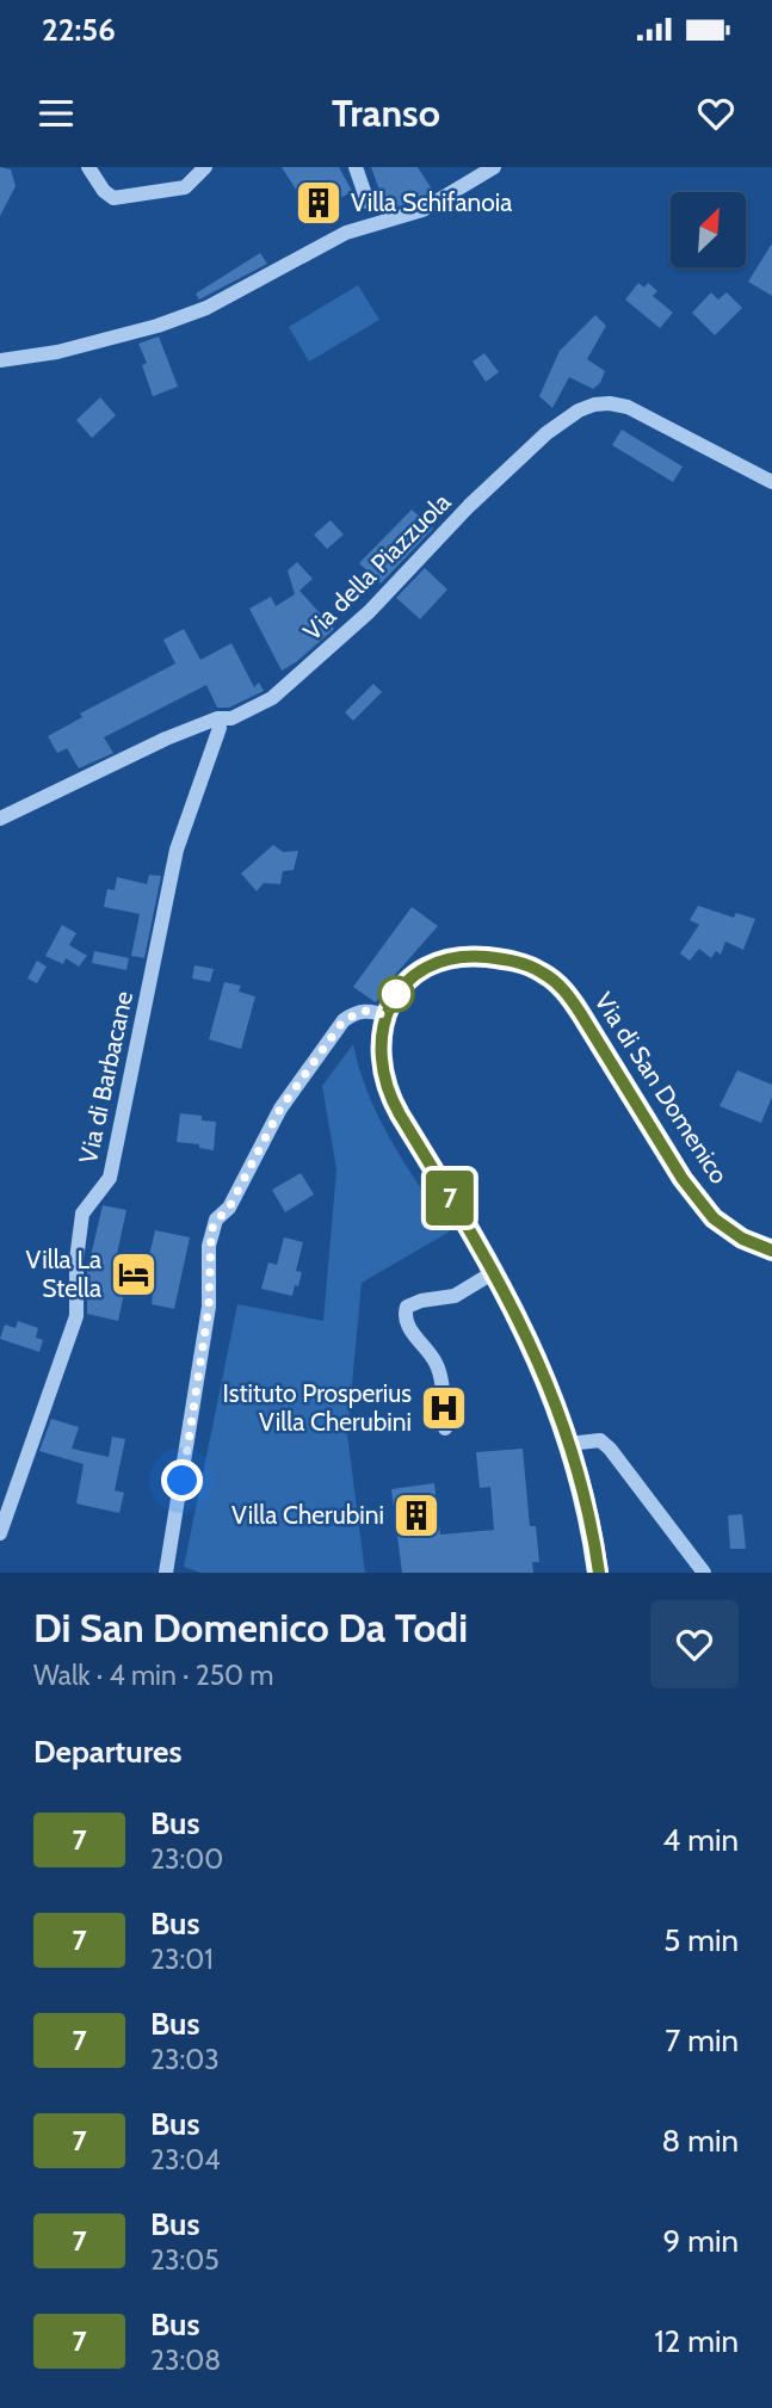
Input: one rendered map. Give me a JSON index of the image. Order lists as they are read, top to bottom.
{
  "streets": {
    "main road": ["Via di San Domenico"],
    "street": ["Via della Piazzuola", "Via di Barbacane"]
  },
  "crossings": [
    ["Via della Piazzuola", "Via di Barbacane"]
  ],
  "places": {
    "building": ["Villa Schifanoia", "Villa Cherubini"],
    "hotel": ["Villa La Stella"],
    "hospital": ["Istituto Prosperius Villa Cherubini"]
  },
  "lines": ["bus line 7"],
  "north": "top right",
  "page": {
    "status": "22:56",
    "header": "Transo",
    "on_map": "7",
    "heading": [
      ["Di San Domenico Da Todi", "Walk · 4 min · 250 m"],
      "Departures"
    ],
    "list": [
      {
        "mark": "7",
        "name": "Bus",
        "note": "23:00",
        "value": "4 min"
      },
      {
        "mark": "7",
        "name": "Bus",
        "note": "23:01",
        "value": "5 min"
      },
      {
        "mark": "7",
        "name": "Bus",
        "note": "23:03",
        "value": "7 min"
      },
      {
        "mark": "7",
        "name": "Bus",
        "note": "23:04",
        "value": "8 min"
      },
      {
        "mark": "7",
        "name": "Bus",
        "note": "23:05",
        "value": "9 min"
      },
      {
        "mark": "7",
        "name": "Bus",
        "note": "23:08",
        "value": "12 min"
      }
    ]
  }
}
